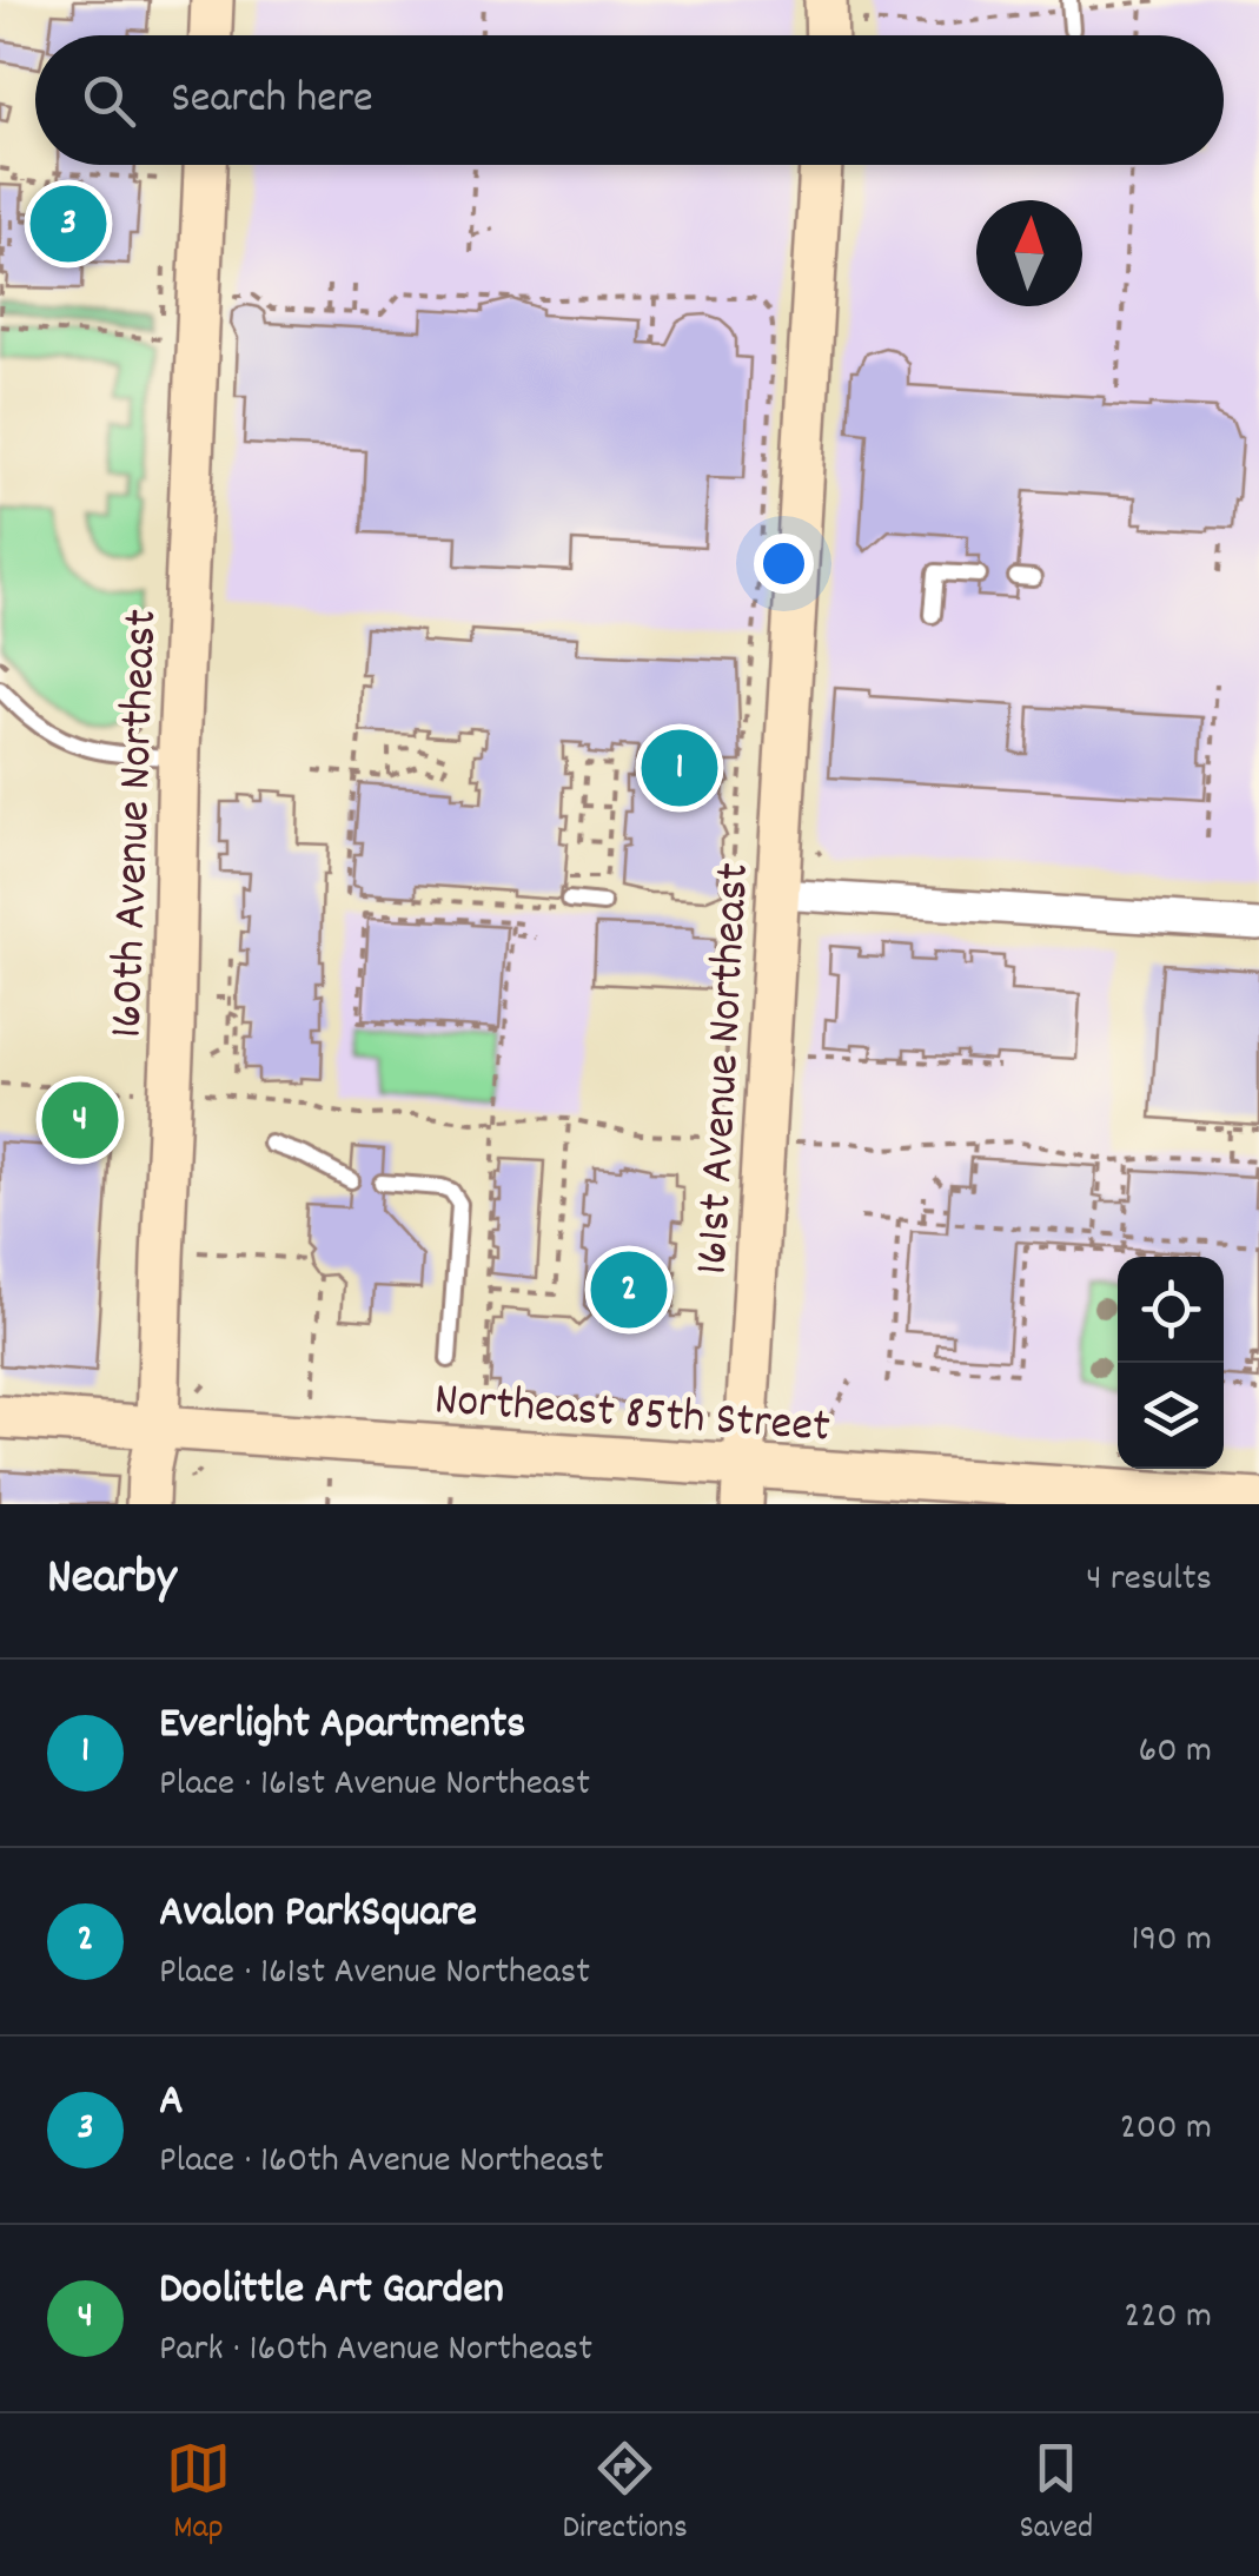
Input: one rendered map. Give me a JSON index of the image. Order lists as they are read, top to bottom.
{
  "streets": {
    "street": ["160th Avenue Northeast", "161st Avenue Northeast", "Northeast 85th Street"]
  },
  "crossings": [
    ["160th Avenue Northeast", "Northeast 85th Street"],
    ["161st Avenue Northeast", "Northeast 85th Street"]
  ],
  "north": "top",
  "page": {
    "search": "Search here",
    "pins": [
      "3",
      "1",
      "4",
      "2"
    ],
    "heading": ["Nearby", "4 results"],
    "list": [
      {
        "mark": "1",
        "name": "Everlight Apartments",
        "note": "Place · 161st Avenue Northeast",
        "value": "60 m"
      },
      {
        "mark": "2",
        "name": "Avalon ParkSquare",
        "note": "Place · 161st Avenue Northeast",
        "value": "190 m"
      },
      {
        "mark": "3",
        "name": "A",
        "note": "Place · 160th Avenue Northeast",
        "value": "200 m"
      },
      {
        "mark": "4",
        "name": "Doolittle Art Garden",
        "note": "Park · 160th Avenue Northeast",
        "value": "220 m"
      }
    ],
    "nav": ["Map", "Directions", "Saved"]
  }
}
